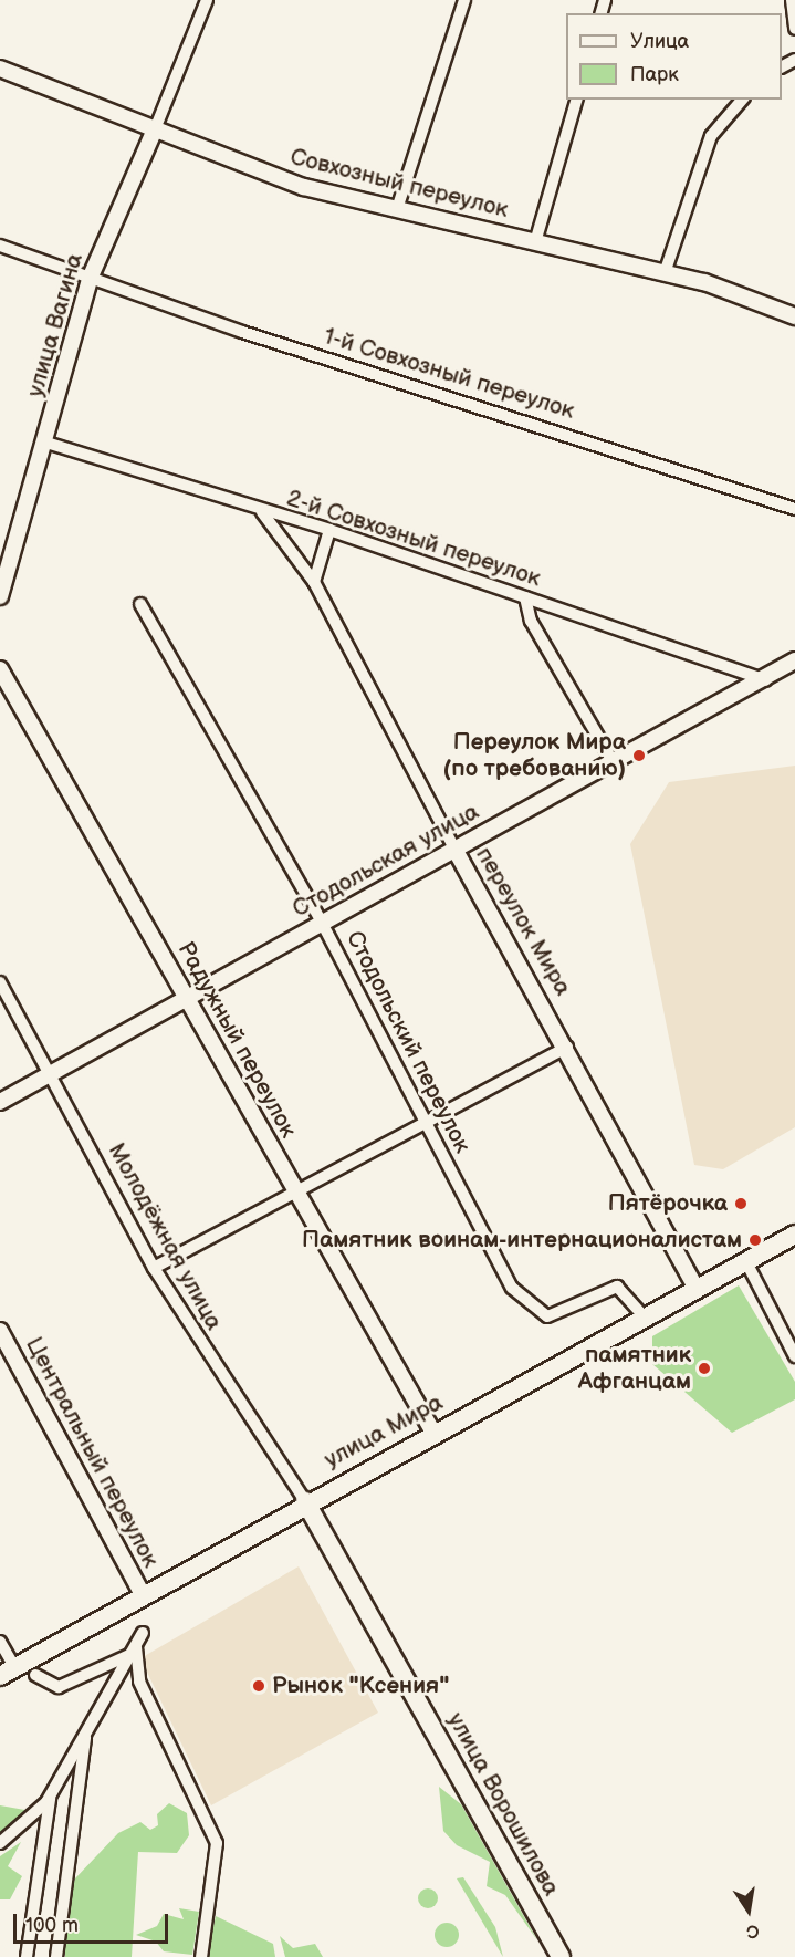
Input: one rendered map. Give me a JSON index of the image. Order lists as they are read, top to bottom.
{
  "streets": {
    "main road": ["улица Мира", "улица Ворошилова"],
    "street": [
      "Совхозный переулок",
      "улица Вагина",
      "1-й Совхозный переулок",
      "2-й Совхозный переулок",
      "Стодольская улица",
      "переулок Мира",
      "Радужный переулок",
      "Стодольский переулок",
      "Молодёжная улица",
      "Центральный переулок"
    ]
  },
  "crossings": [
    ["Совхозный переулок", "улица Вагина"],
    ["улица Вагина", "1-й Совхозный переулок"],
    ["улица Вагина", "2-й Совхозный переулок"],
    ["2-й Совхозный переулок", "Стодольская улица"],
    ["2-й Совхозный переулок", "переулок Мира"],
    ["Стодольская улица", "переулок Мира"],
    ["Стодольская улица", "Радужный переулок"],
    ["Стодольская улица", "Стодольский переулок"],
    ["Стодольская улица", "Молодёжная улица"],
    ["переулок Мира", "улица Мира"],
    ["Радужный переулок", "улица Мира"],
    ["Стодольский переулок", "улица Мира"],
    ["Молодёжная улица", "улица Мира"],
    ["Молодёжная улица", "улица Ворошилова"],
    ["улица Мира", "Центральный переулок"],
    ["улица Мира", "улица Ворошилова"]
  ],
  "places": [
    "Переулок Мира (по требованию)",
    "Пятёрочка",
    "Памятник воинам‐интернационалистам",
    "памятник Афганцам",
    "Рынок \"Ксения\""
  ],
  "legend": ["Улица", "Парк"],
  "scale_bar": "100 m",
  "north": "bottom"
}
